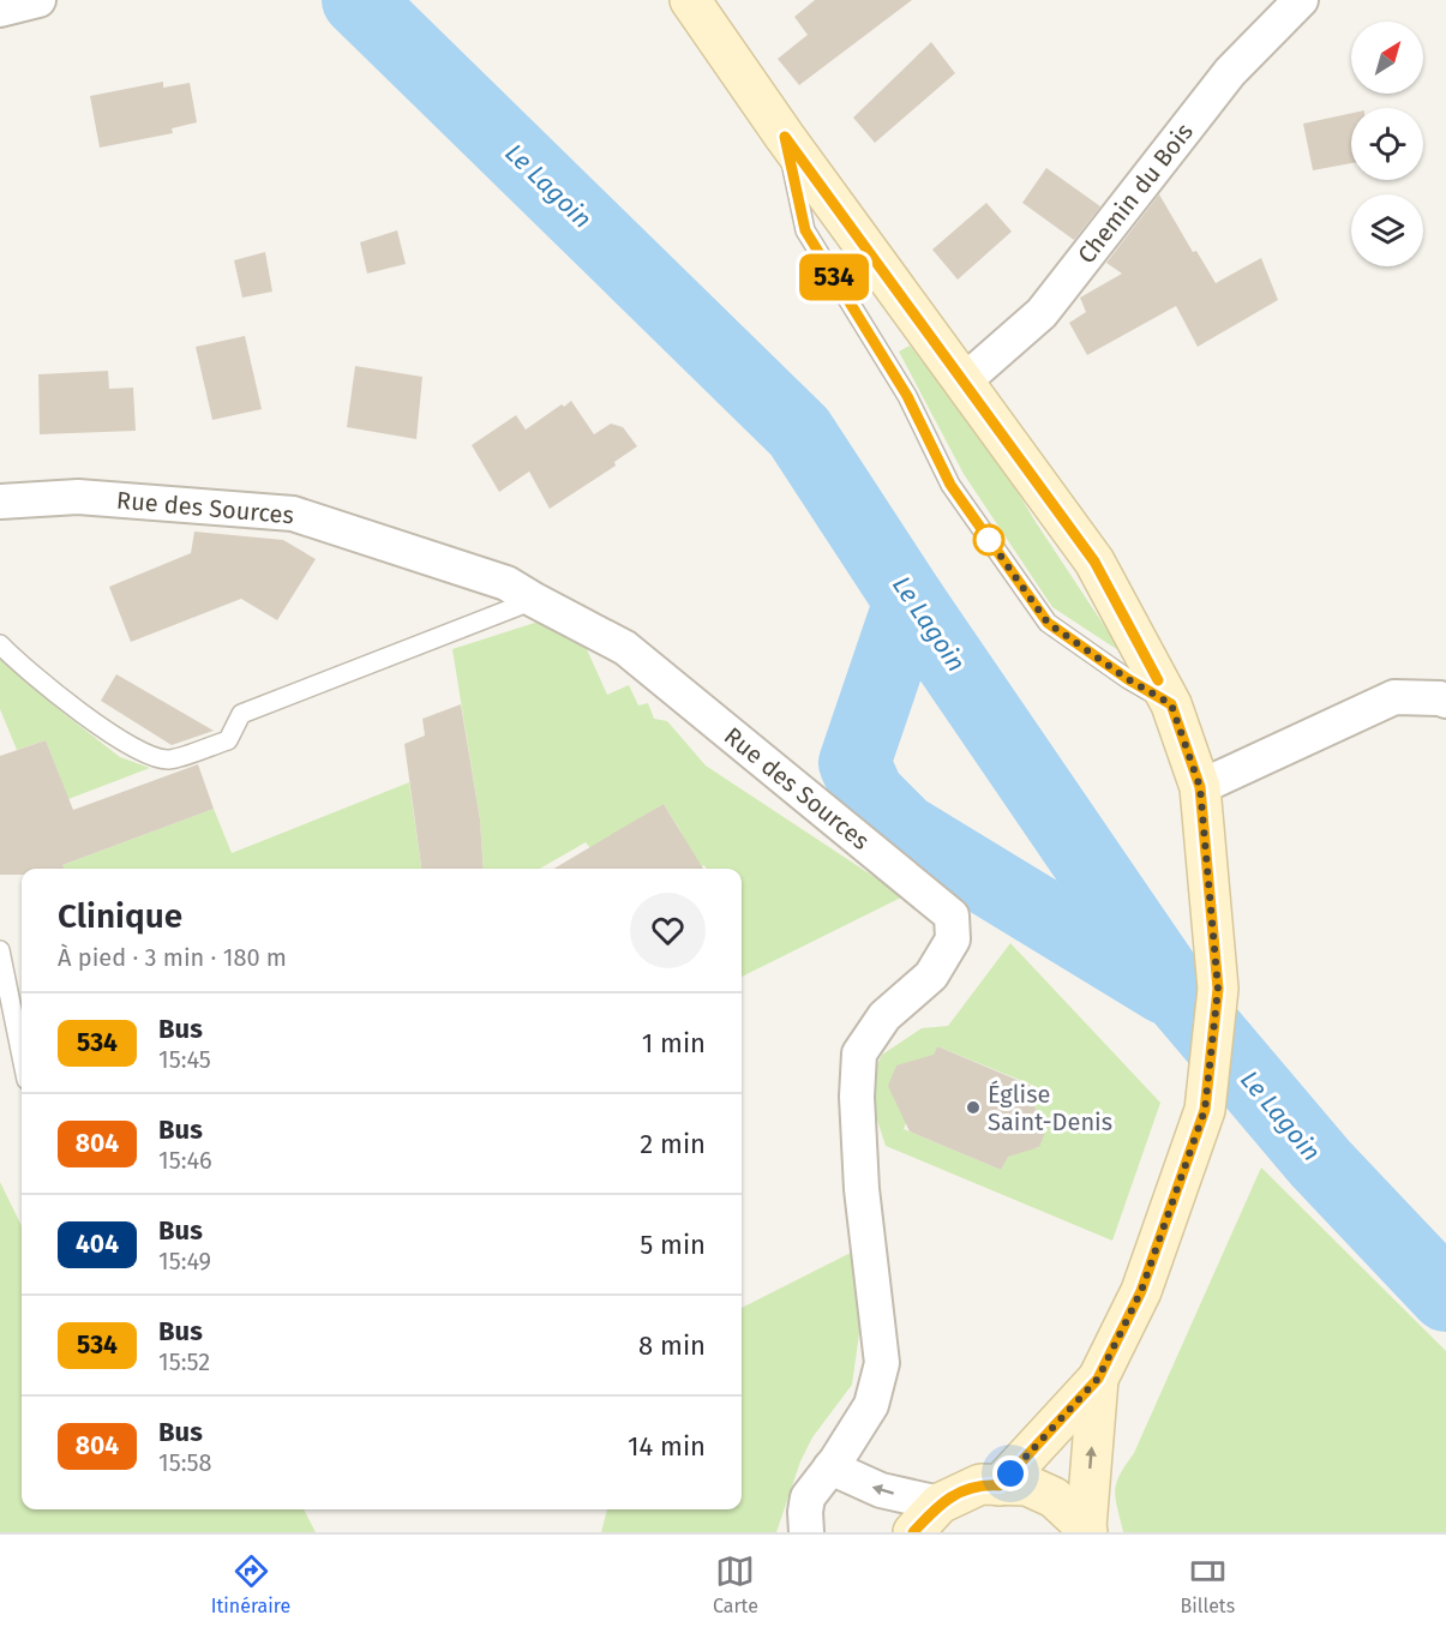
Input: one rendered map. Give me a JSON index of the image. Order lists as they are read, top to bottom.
{
  "streets": {
    "street": ["Chemin du Bois", "Rue des Sources"]
  },
  "water": ["Le Lagoin"],
  "places": ["Église Saint-Denis"],
  "lines": ["bus line 534"],
  "north": "top right",
  "page": {
    "on_map": "534",
    "heading": ["Clinique", "À pied · 3 min · 180 m"],
    "list": [
      {
        "mark": "534",
        "name": "Bus",
        "note": "15:45",
        "value": "1 min"
      },
      {
        "mark": "804",
        "name": "Bus",
        "note": "15:46",
        "value": "2 min"
      },
      {
        "mark": "404",
        "name": "Bus",
        "note": "15:49",
        "value": "5 min"
      },
      {
        "mark": "534",
        "name": "Bus",
        "note": "15:52",
        "value": "8 min"
      },
      {
        "mark": "804",
        "name": "Bus",
        "note": "15:58",
        "value": "14 min"
      }
    ],
    "tabs": ["Itinéraire", "Carte", "Billets"]
  }
}
